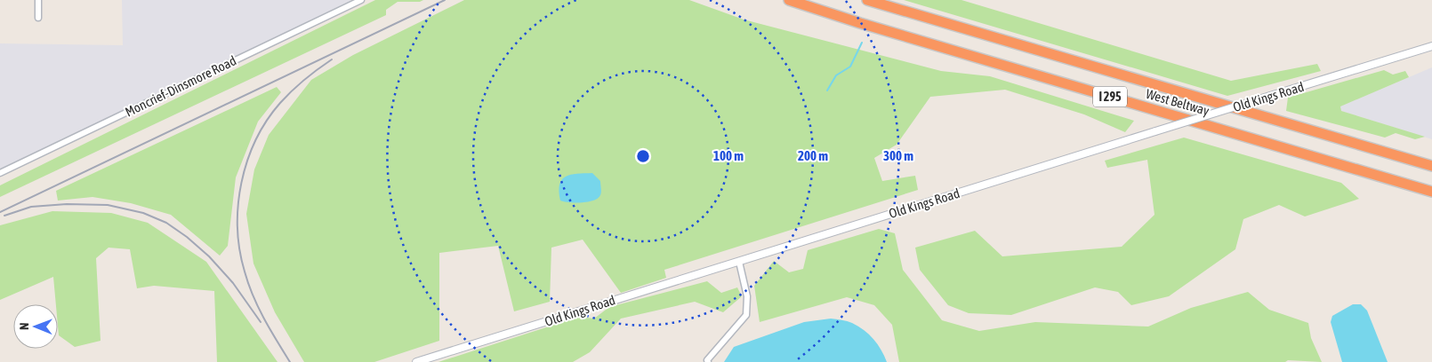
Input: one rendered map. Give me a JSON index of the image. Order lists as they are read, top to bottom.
{
  "streets": {
    "highway": ["I 295", "West Beltway"],
    "street": ["Moncrief-Dinsmore Road", "Old Kings Road"]
  },
  "north": "left",
  "rings": ["100 m", "200 m", "300 m"]
}
